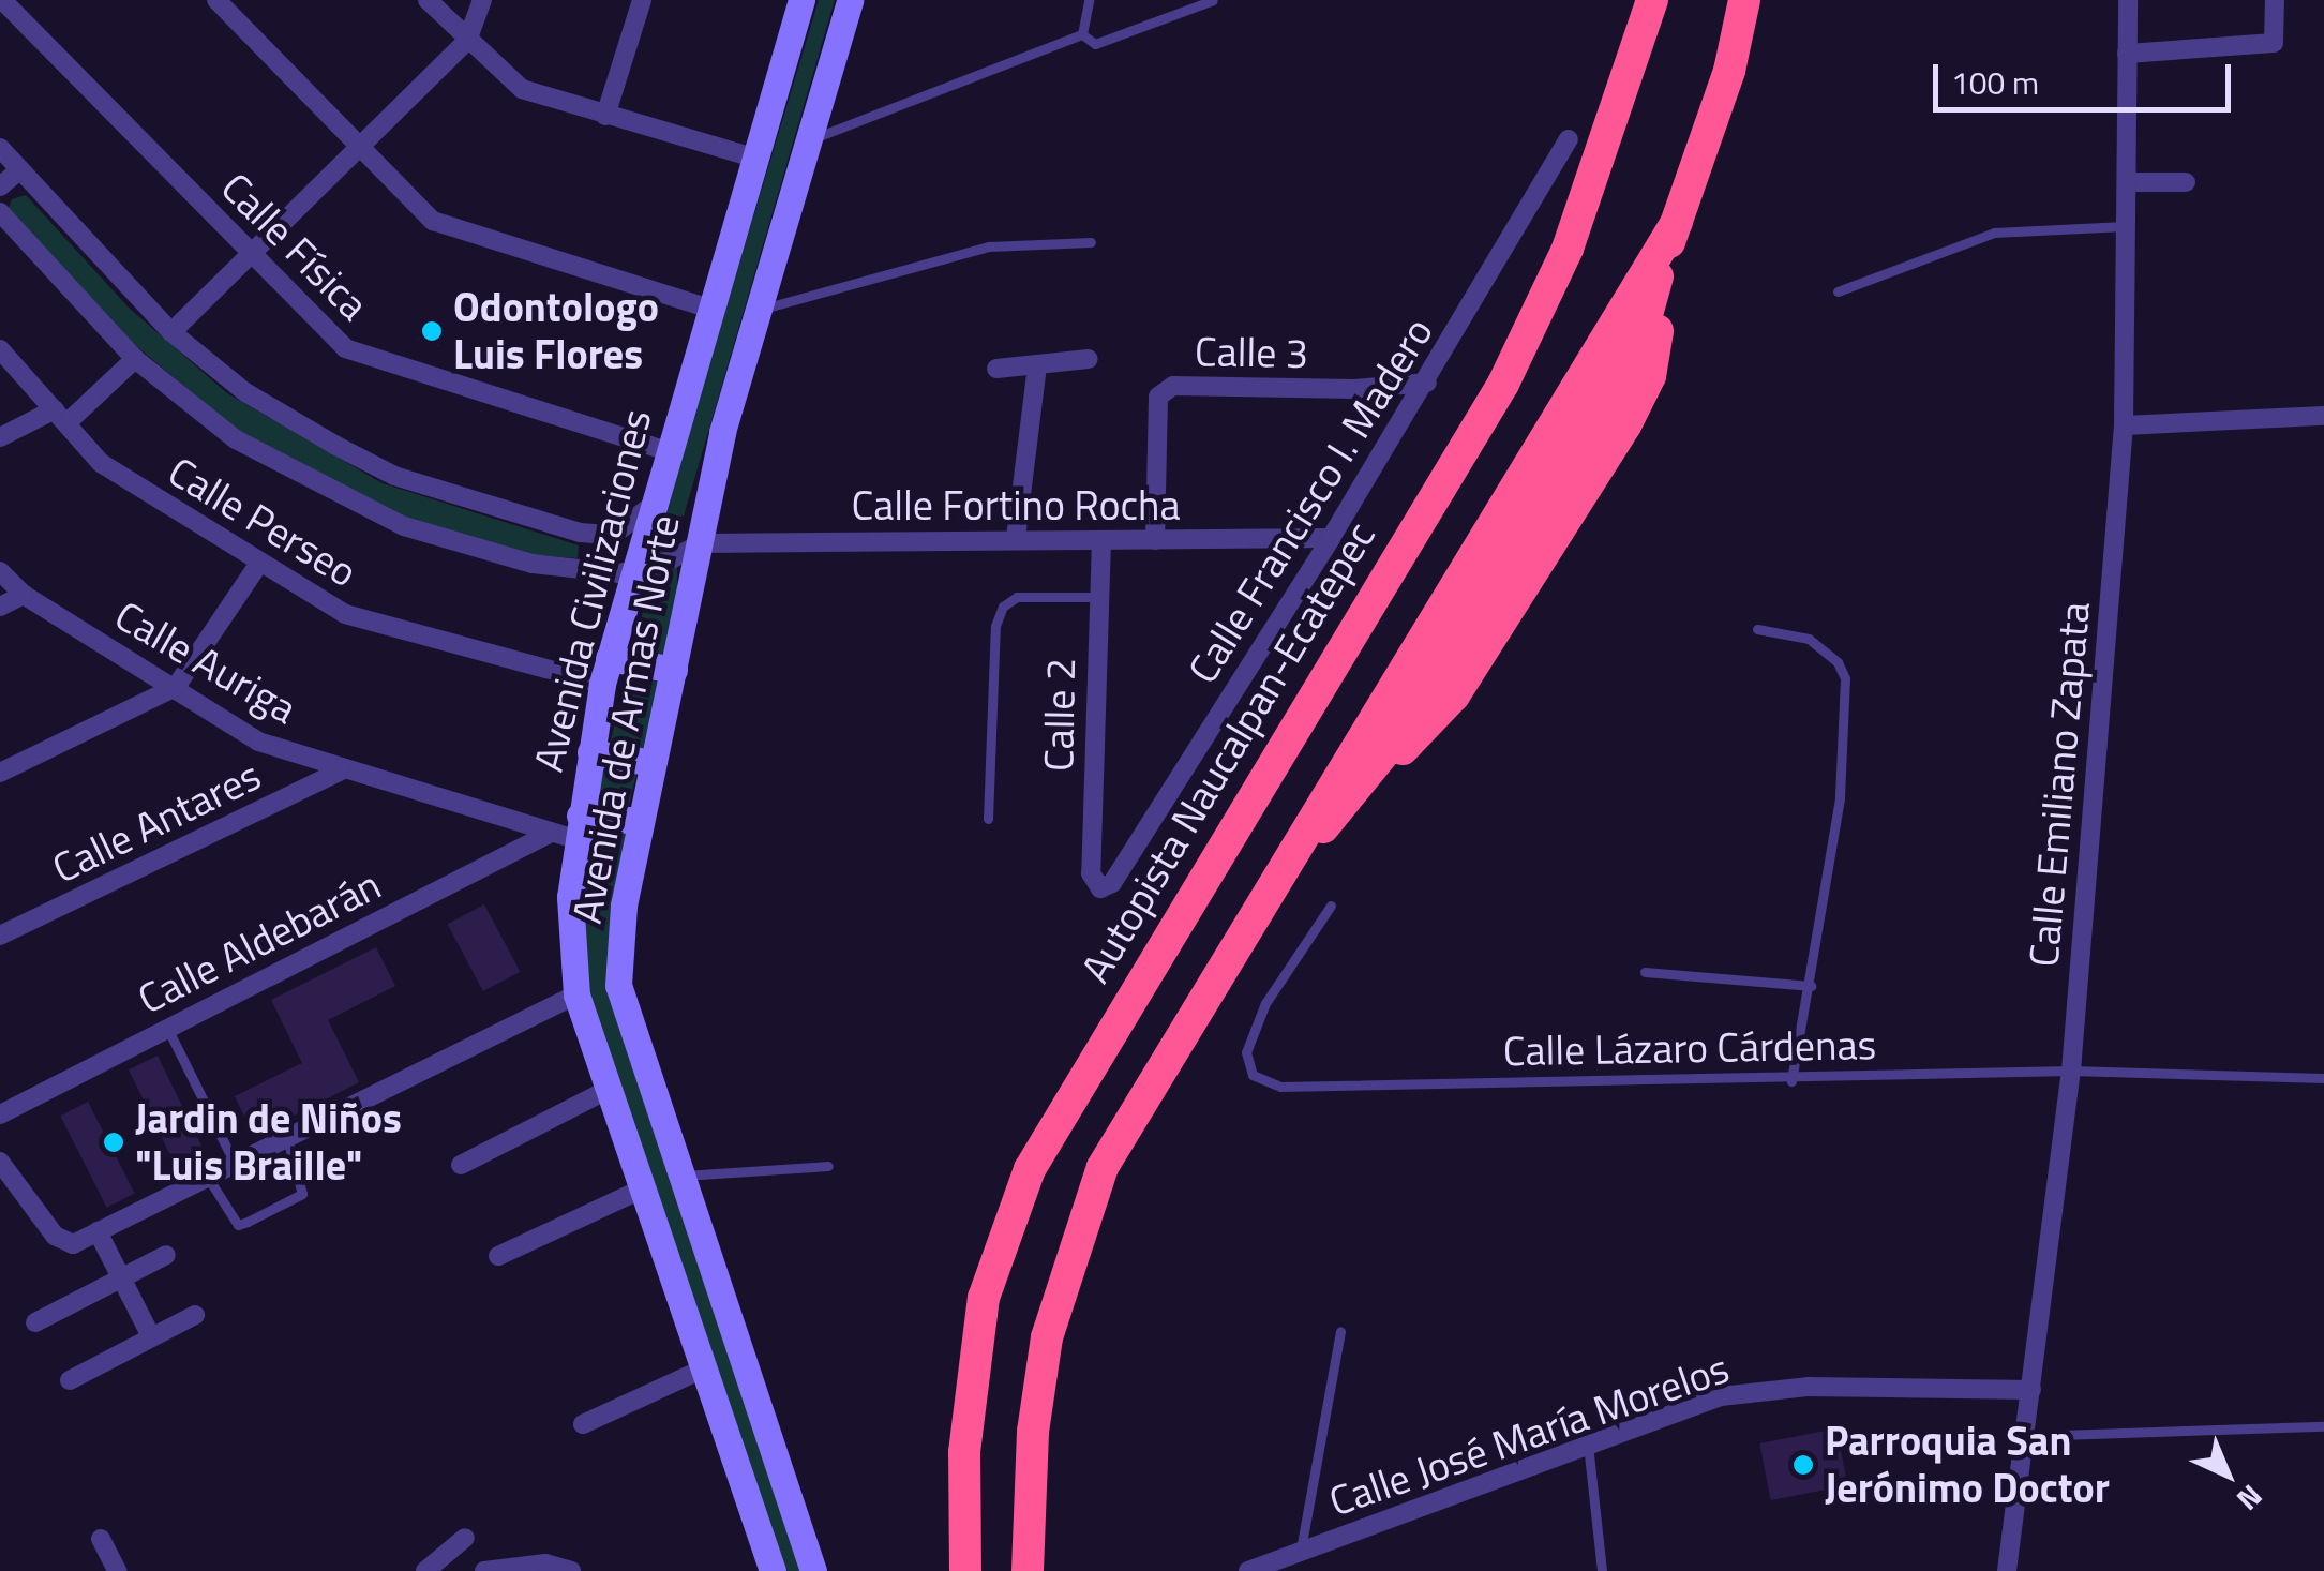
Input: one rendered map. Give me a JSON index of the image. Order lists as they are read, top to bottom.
{
  "streets": {
    "highway": ["Autopista Naucalpan-Ecatepec"],
    "main road": ["Avenida Civilizaciones", "Avenida de Armas Norte"],
    "street": [
      "Calle Física",
      "Calle 3",
      "Calle Francisco I. Madero",
      "Calle Fortino Rocha",
      "Calle Perseo",
      "Calle Auriga",
      "Calle 2",
      "Calle Emiliano Zapata",
      "Calle Antares",
      "Calle Aldebarán",
      "Calle José María Morelos"
    ],
    "lane": ["Calle Lázaro Cárdenas"]
  },
  "crossings": [
    ["Calle Física", "Avenida Civilizaciones"],
    ["Calle 3", "Calle Francisco I. Madero"],
    ["Calle 3", "Calle Fortino Rocha"],
    ["Calle Francisco I. Madero", "Calle Fortino Rocha"],
    ["Calle Francisco I. Madero", "Calle 2"],
    ["Calle Fortino Rocha", "Calle 2"],
    ["Calle Fortino Rocha", "Avenida de Armas Norte"],
    ["Calle Perseo", "Avenida Civilizaciones"],
    ["Avenida Civilizaciones", "Calle Auriga"],
    ["Avenida Civilizaciones", "Calle Aldebarán"],
    ["Calle Auriga", "Calle Antares"],
    ["Calle Auriga", "Calle Aldebarán"],
    ["Calle Emiliano Zapata", "Calle Lázaro Cárdenas"],
    ["Calle Emiliano Zapata", "Calle José María Morelos"]
  ],
  "places": ["Odontologo Luis Flores", "Jardin de Niños \"Luis Braille\"", "Parroquia San Jerónimo Doctor"],
  "scale_bar": "100 m",
  "north": "bottom right"
}
